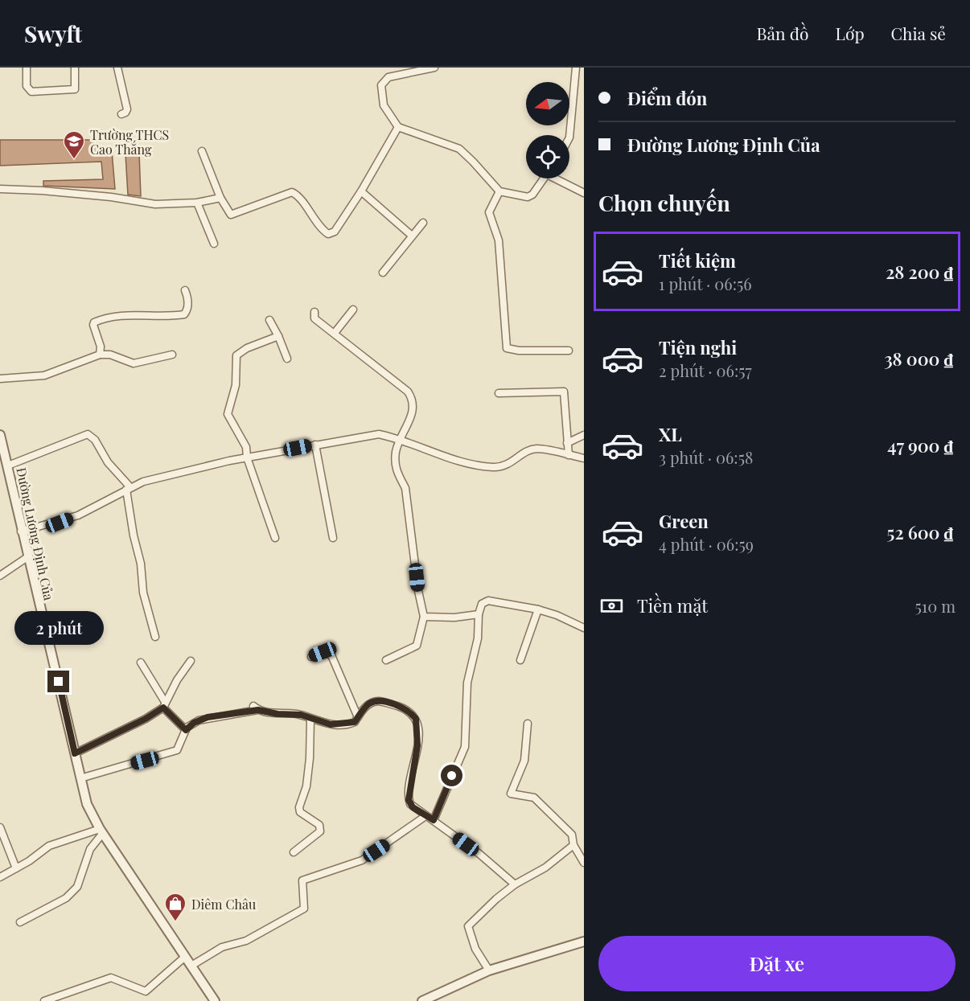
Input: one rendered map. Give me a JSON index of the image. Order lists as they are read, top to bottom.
{
  "streets": {
    "street": ["Đường Lương Định Của"]
  },
  "places": {
    "school or university": ["Trường THCS Cao Thắng"],
    "shop": ["Diêm Châu"]
  },
  "north": "left",
  "page": {
    "header": "Swyft",
    "nav": ["Bản đồ", "Lớp", "Chia sẻ"],
    "banner": ["Điểm đón", "Đường Lương Định Của"],
    "heading": "Chọn chuyến",
    "list": [
      {
        "name": "Tiết kiệm",
        "note": "1 phút · 06:56",
        "value": "28 200 ₫"
      },
      {
        "name": "Tiện nghi",
        "note": "2 phút · 06:57",
        "value": "38 000 ₫"
      },
      {
        "name": "XL",
        "note": "3 phút · 06:58",
        "value": "47 900 ₫"
      },
      {
        "name": "Green",
        "note": "4 phút · 06:59",
        "value": "52 600 ₫"
      }
    ],
    "pay": ["Tiền mặt", "510 m"],
    "bubble": "2 phút",
    "buttons": "Đặt xe"
  }
}
